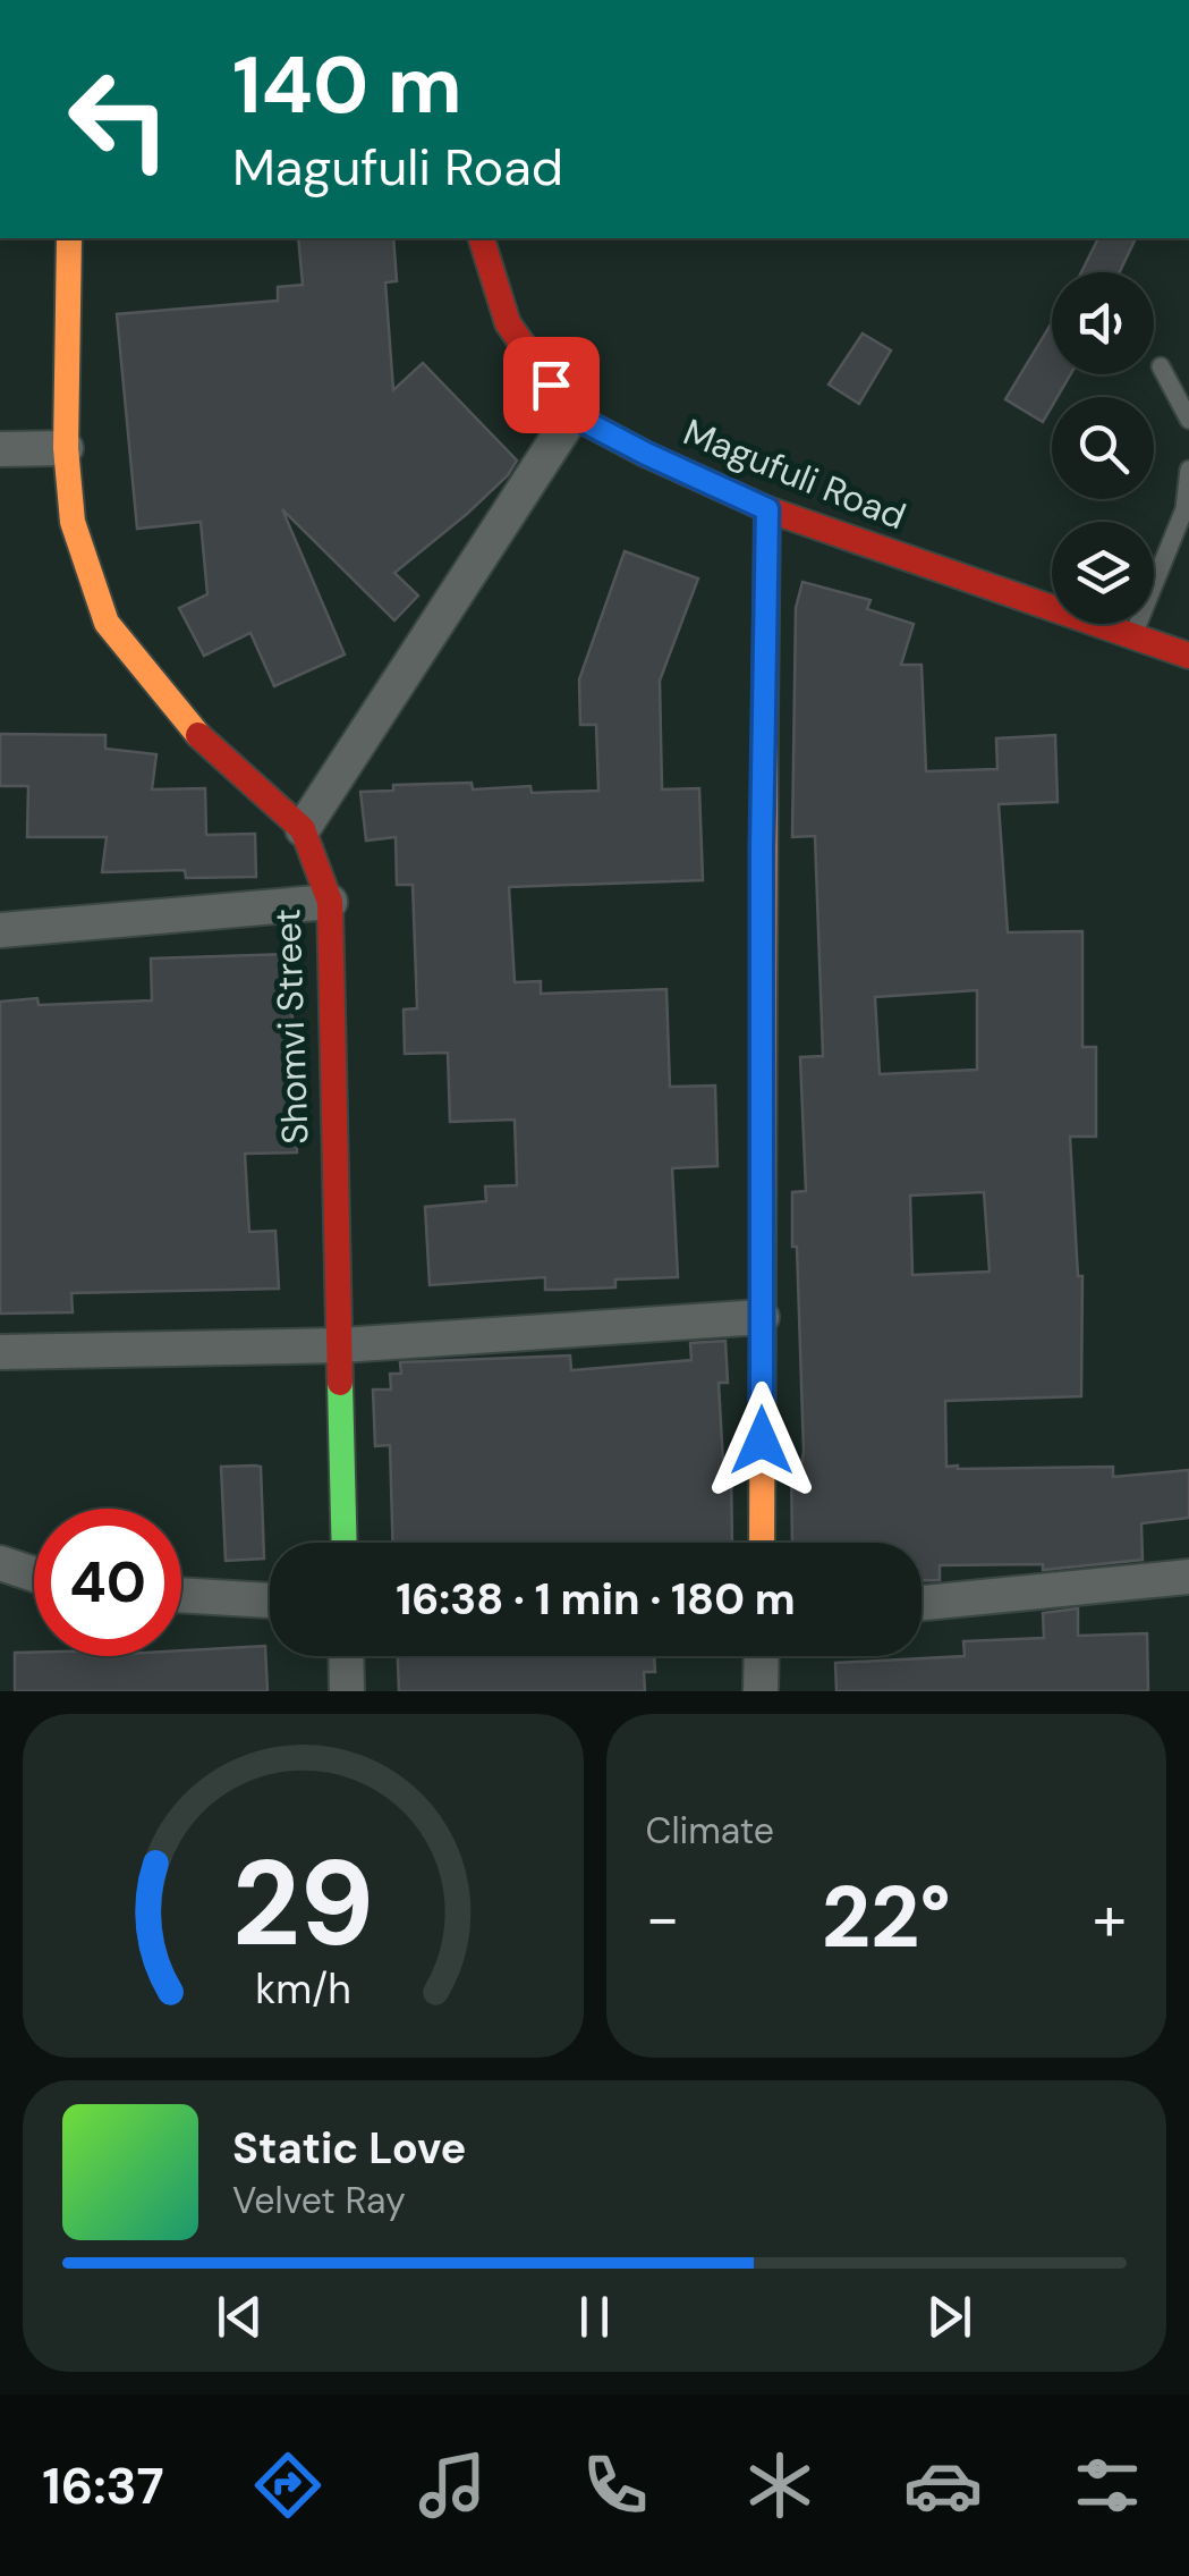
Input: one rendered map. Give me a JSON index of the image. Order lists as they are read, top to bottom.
{
  "streets": {
    "street": ["Magufuli Road", "Shomvi Street"]
  },
  "page": {
    "turn": ["140 m", "Magufuli Road"],
    "limit": "40",
    "trip": "16:38 · 1 min · 180 m",
    "tile": "Climate",
    "heat": ["−", "22°", "+"],
    "song": ["Static Love", "Velvet Ray"],
    "tabs": "16:37",
    "gauge": ["29", "km/h"]
  }
}
